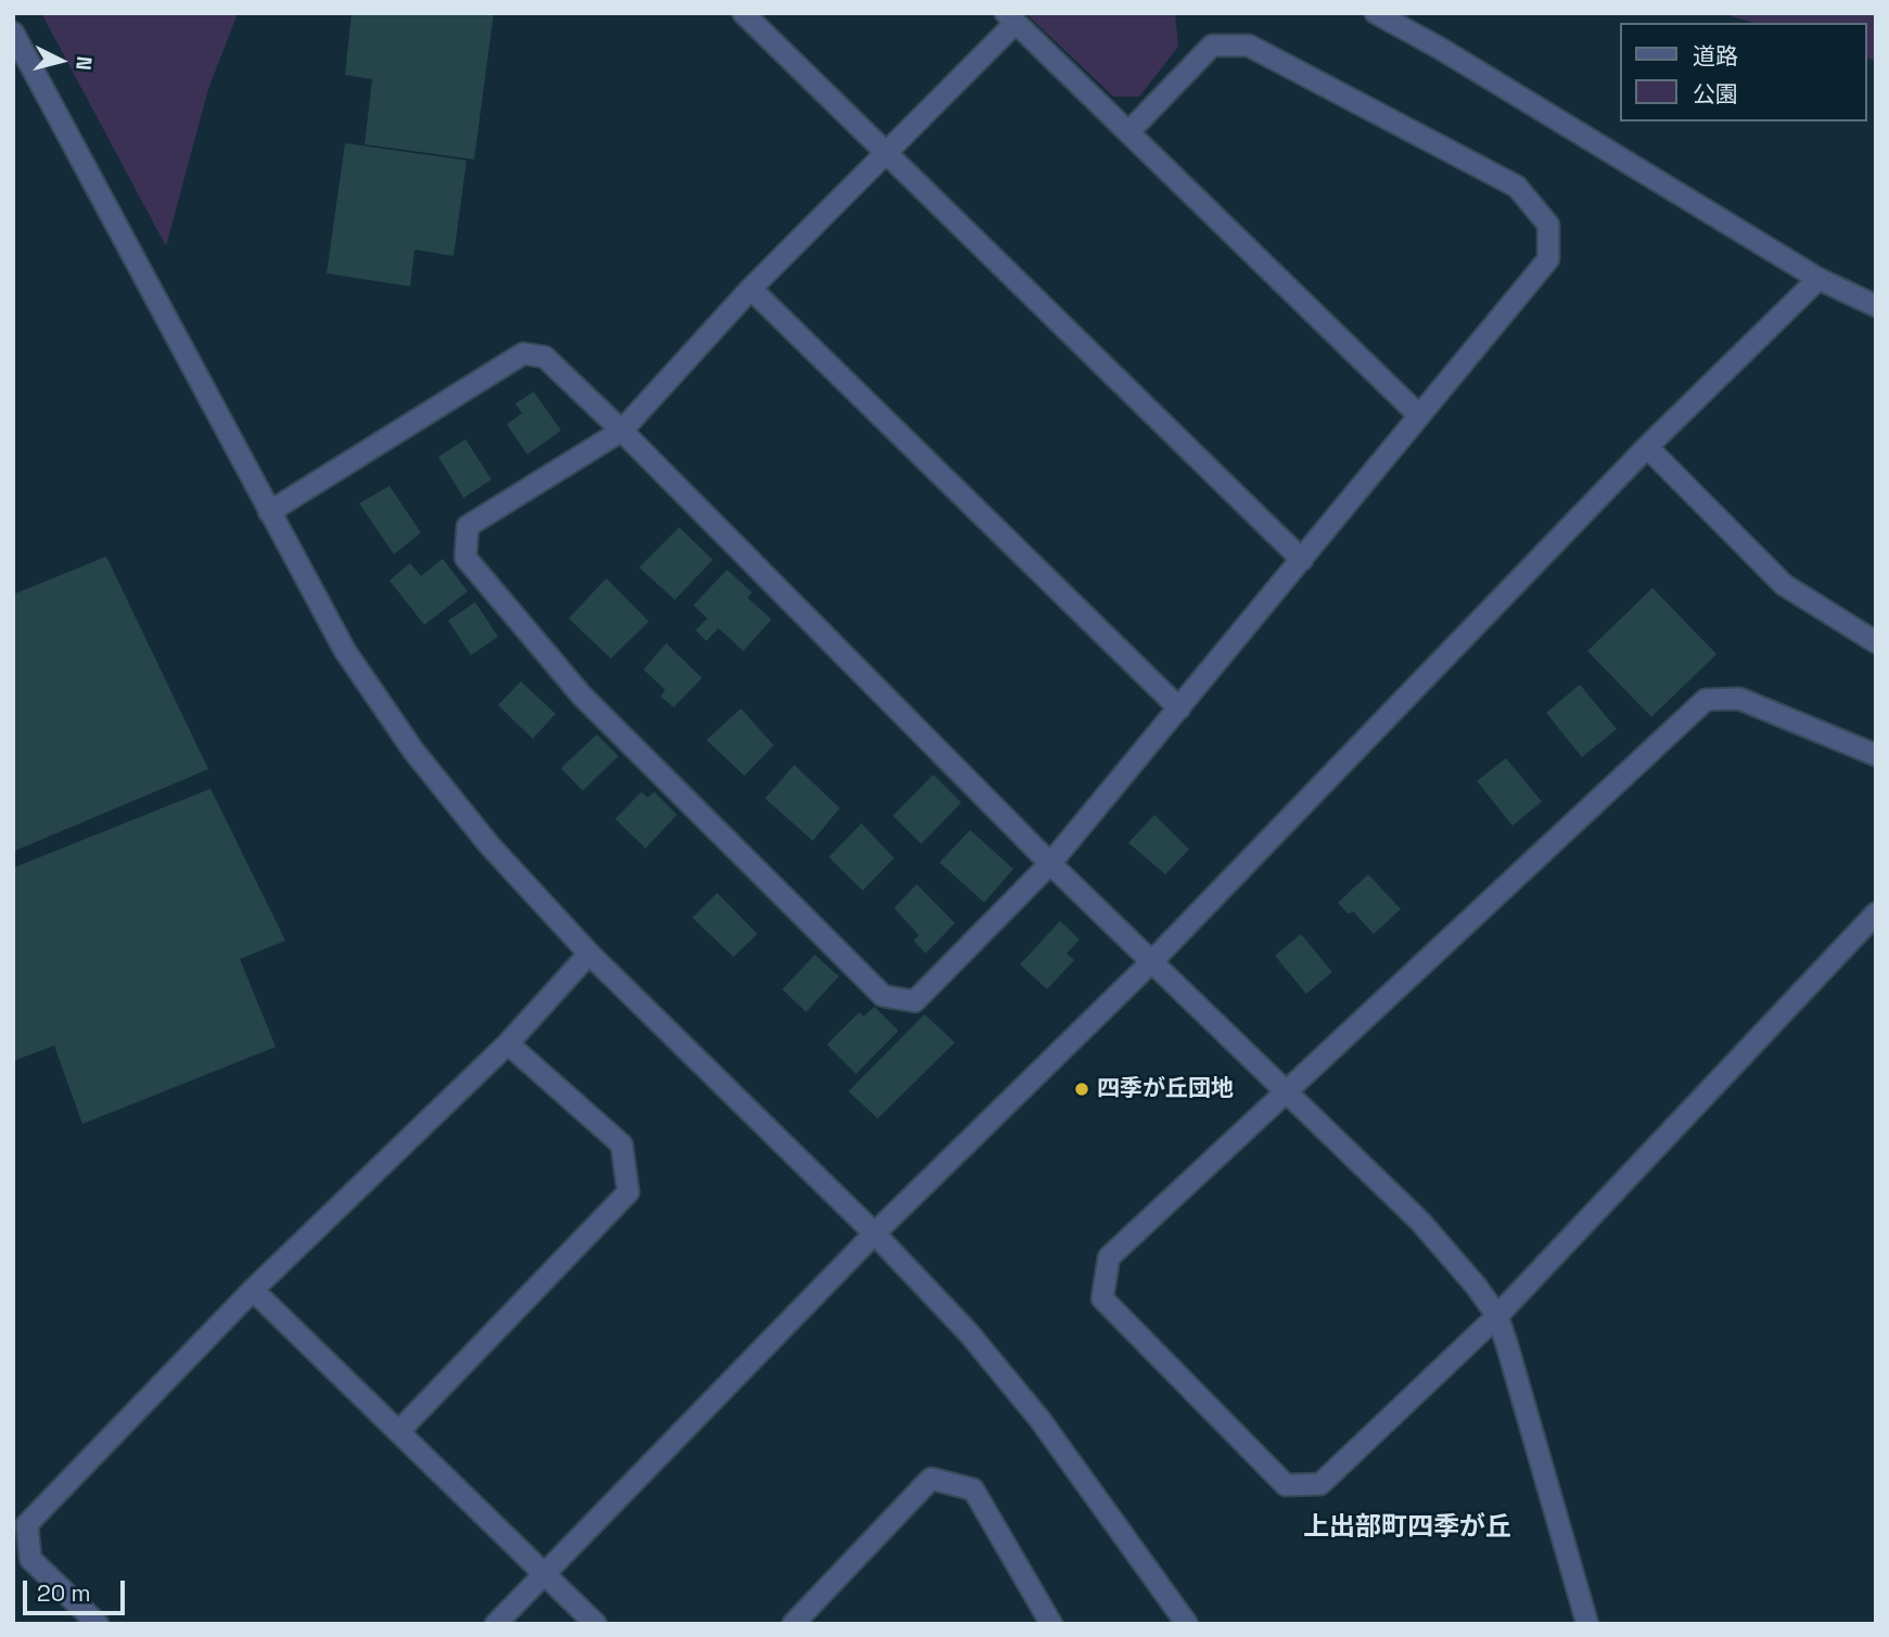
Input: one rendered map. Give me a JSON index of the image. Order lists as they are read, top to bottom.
{
  "districts": ["上出部町四季が丘"],
  "places": ["四季が丘団地"],
  "legend": ["道路", "公園"],
  "scale_bar": "20 m",
  "north": "right"
}
